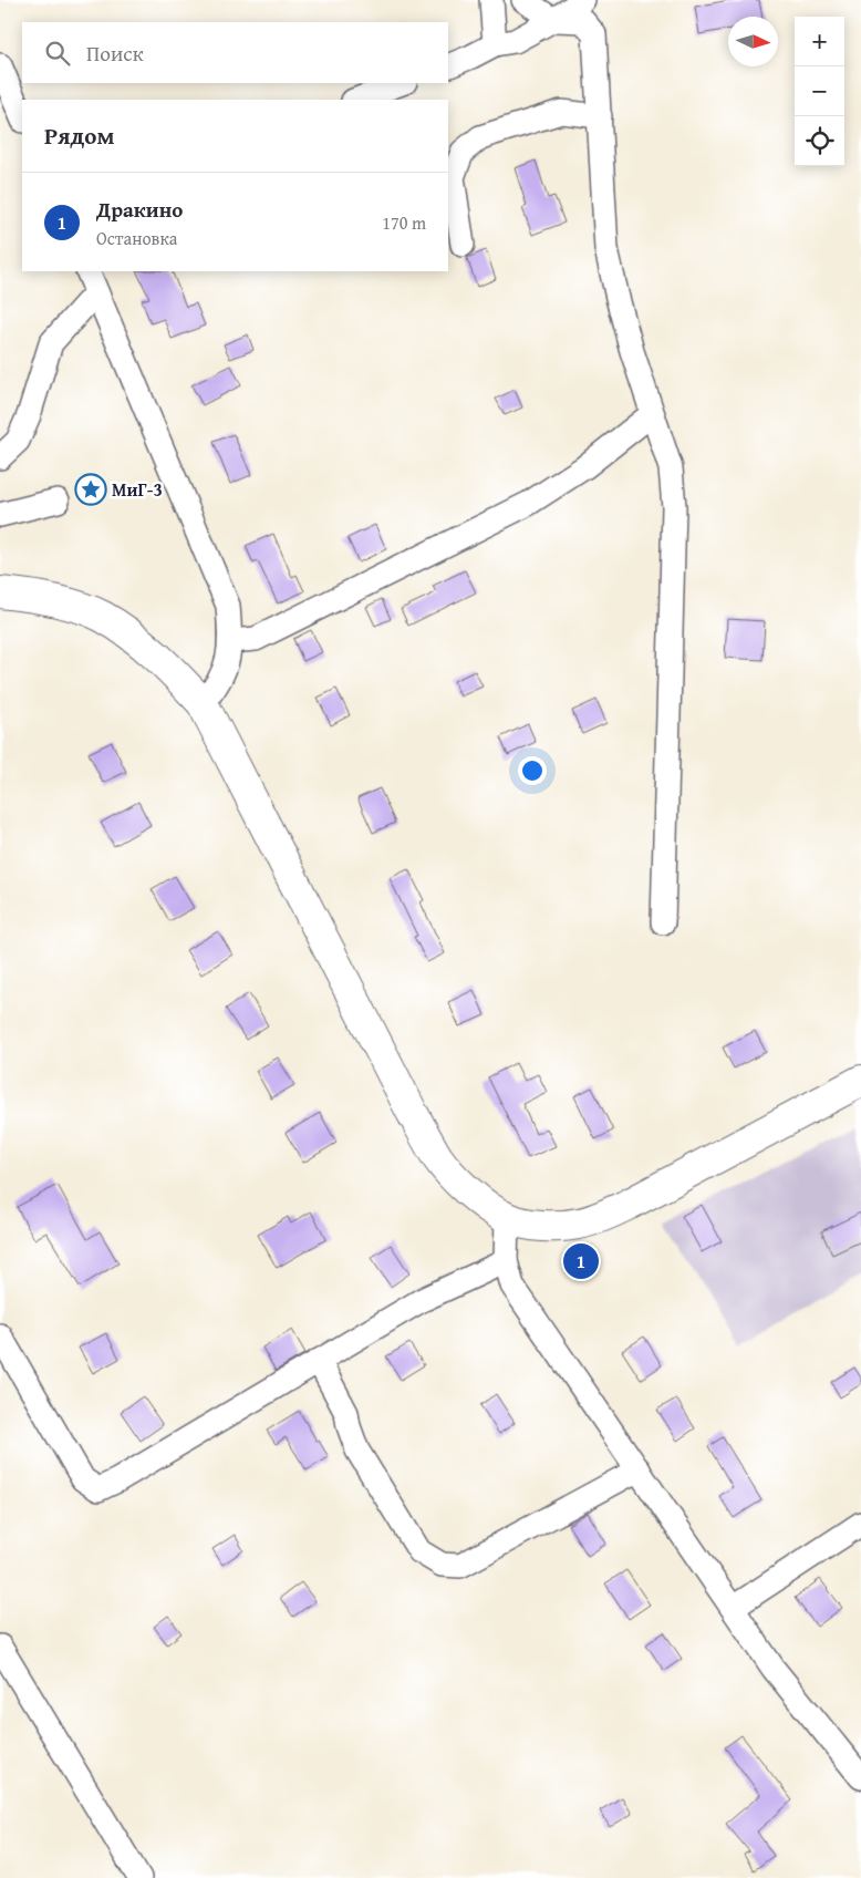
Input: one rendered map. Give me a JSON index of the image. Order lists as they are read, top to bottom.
{
  "places": {
    "place": ["МиГ-3"]
  },
  "north": "right",
  "page": {
    "map_buttons": ["+", "−"],
    "search": "Поиск",
    "heading": "Рядом",
    "list": [
      {
        "mark": "1",
        "name": "Дракино",
        "note": "Остановка",
        "value": "170 m"
      }
    ],
    "pins": "1"
  }
}
